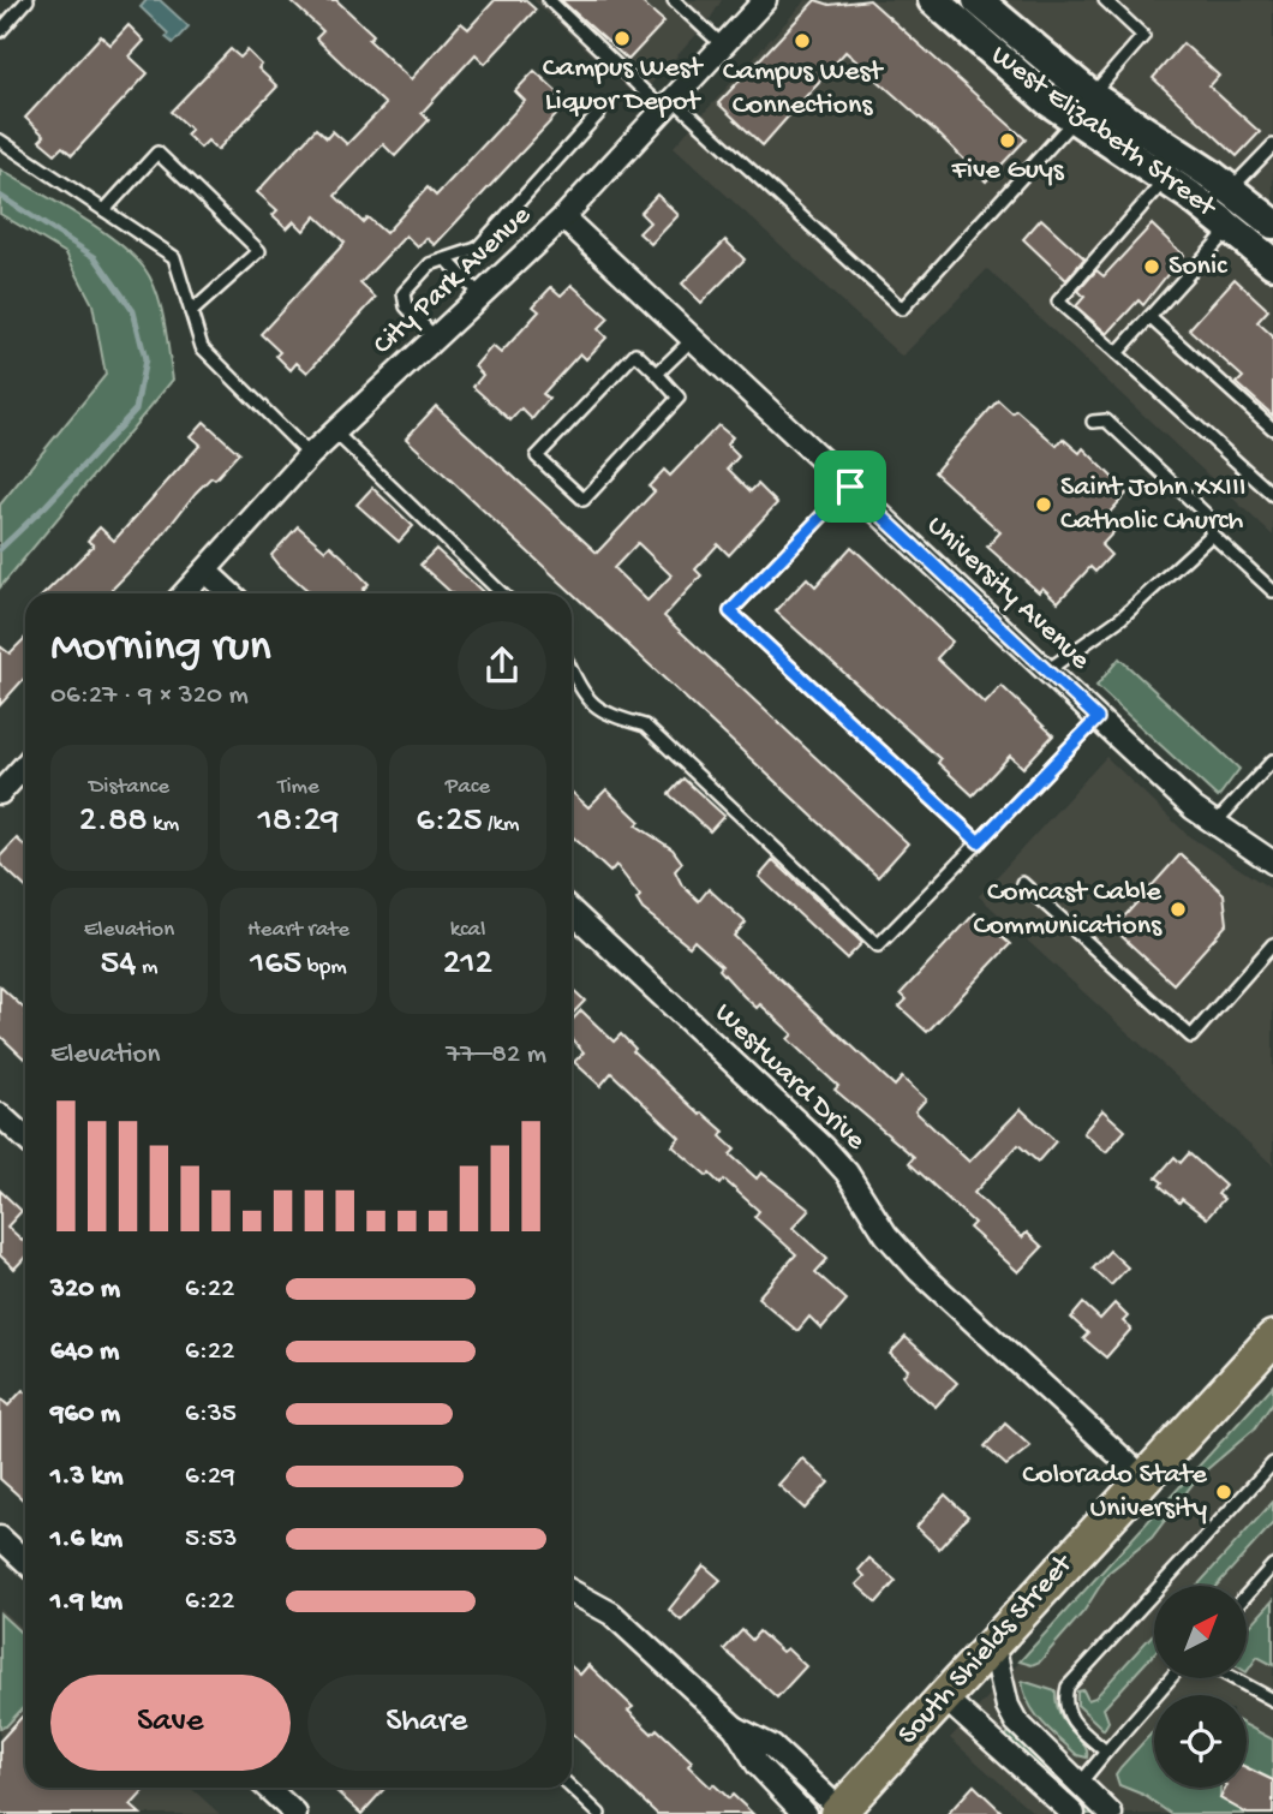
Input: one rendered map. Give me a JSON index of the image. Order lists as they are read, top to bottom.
{
  "streets": {
    "main road": ["West Elizabeth Street", "South Shields Street"],
    "street": ["City Park Avenue", "University Avenue", "Westward Drive"]
  },
  "crossings": [
    ["City Park Avenue", "University Avenue"],
    ["Westward Drive", "South Shields Street"]
  ],
  "places": [
    "Campus West Liquor Depot",
    "Campus West Connections",
    "Five Guys",
    "Sonic",
    "Saint John XXIII Catholic Church",
    "Comcast Cable Communications",
    "Colorado State University"
  ],
  "north": "top right",
  "page": {
    "heading": ["Morning run", "06:27 · 9 × 320 m"],
    "stats": [
      ["Distance", "2.88 km"],
      ["Time", "18:29"],
      ["Pace", "6:25 /km"],
      ["Elevation", "54 m"],
      ["Heart rate", "165 bpm"],
      ["kcal", "212"]
    ],
    "chart": ["Elevation", "77–82 m"],
    "list": [
      {
        "name": "320 m",
        "note": "6:22"
      },
      {
        "name": "640 m",
        "note": "6:22"
      },
      {
        "name": "960 m",
        "note": "6:35"
      },
      {
        "name": "1.3 km",
        "note": "6:29"
      },
      {
        "name": "1.6 km",
        "note": "5:53"
      },
      {
        "name": "1.9 km",
        "note": "6:22"
      }
    ],
    "buttons": ["Save", "Share"]
  }
}
